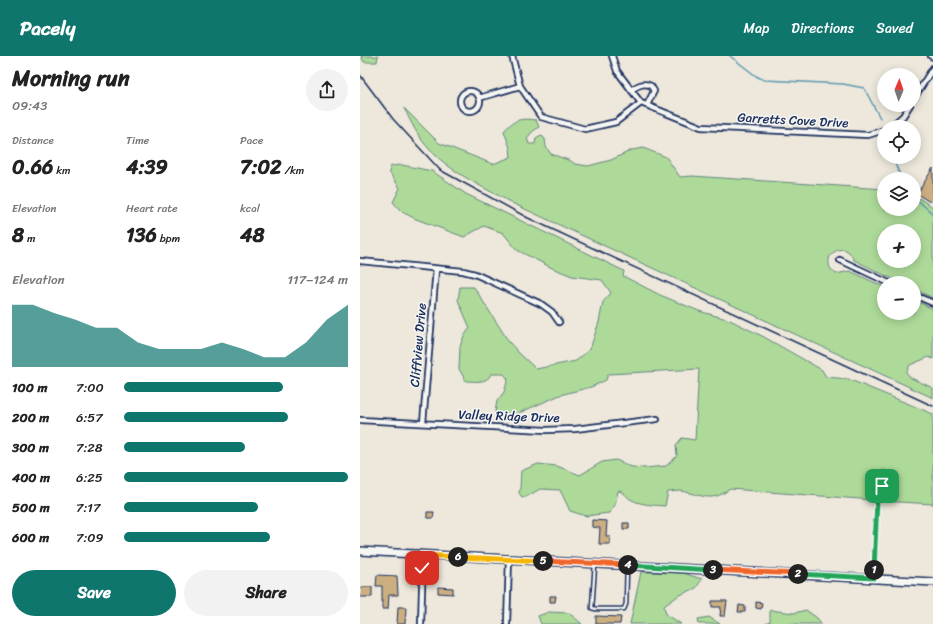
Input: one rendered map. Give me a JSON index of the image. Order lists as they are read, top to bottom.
{
  "streets": {
    "street": ["Garretts Cove Drive", "Cliffview Drive", "Valley Ridge Drive"]
  },
  "crossings": [
    ["Cliffview Drive", "Valley Ridge Drive"]
  ],
  "north": "top",
  "page": {
    "header": "Pacely",
    "nav": ["Map", "Directions", "Saved"],
    "heading": ["Morning run", "09:43"],
    "map_buttons": ["+", "−"],
    "stats": [
      ["Distance", "0.66 km"],
      ["Time", "4:39"],
      ["Pace", "7:02 /km"],
      ["Elevation", "8 m"],
      ["Heart rate", "136 bpm"],
      ["kcal", "48"]
    ],
    "chart": ["Elevation", "117–124 m"],
    "list": [
      {
        "name": "100 m",
        "note": "7:00"
      },
      {
        "name": "200 m",
        "note": "6:57"
      },
      {
        "name": "300 m",
        "note": "7:28"
      },
      {
        "name": "400 m",
        "note": "6:25"
      },
      {
        "name": "500 m",
        "note": "7:17"
      },
      {
        "name": "600 m",
        "note": "7:09"
      }
    ],
    "pins": [
      "6",
      "5",
      "4",
      "1",
      "3",
      "2"
    ],
    "buttons": ["Save", "Share"]
  }
}
